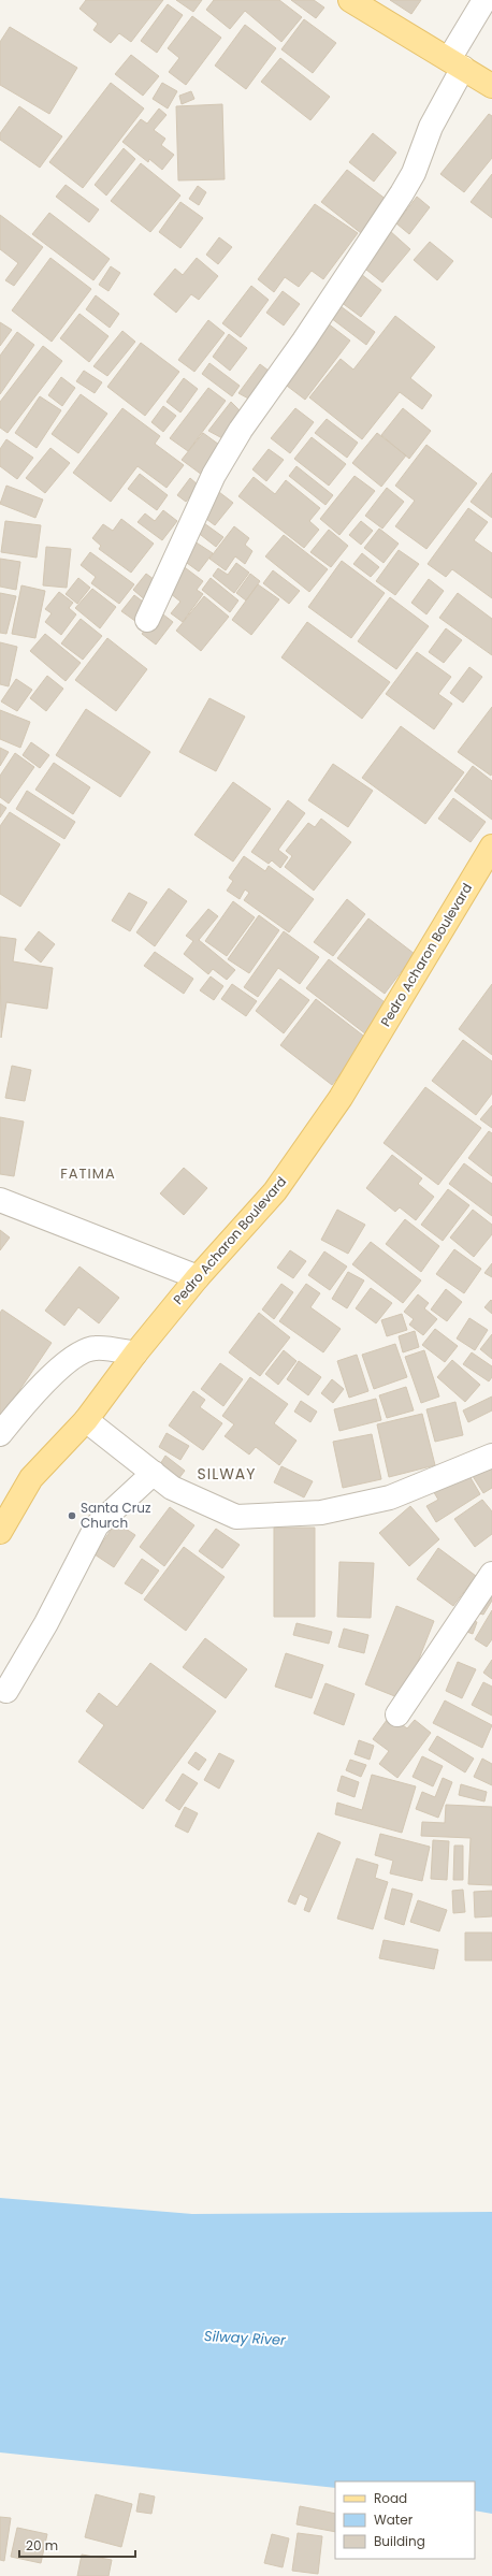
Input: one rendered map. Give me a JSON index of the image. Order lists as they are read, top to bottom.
{
  "streets": {
    "main road": ["Pedro Acharon Boulevard"]
  },
  "districts": ["FATIMA", "SILWAY"],
  "water": ["Silway River"],
  "places": ["Santa Cruz Church"],
  "legend": ["Road", "Water", "Building"],
  "scale_bar": "20 m"
}
